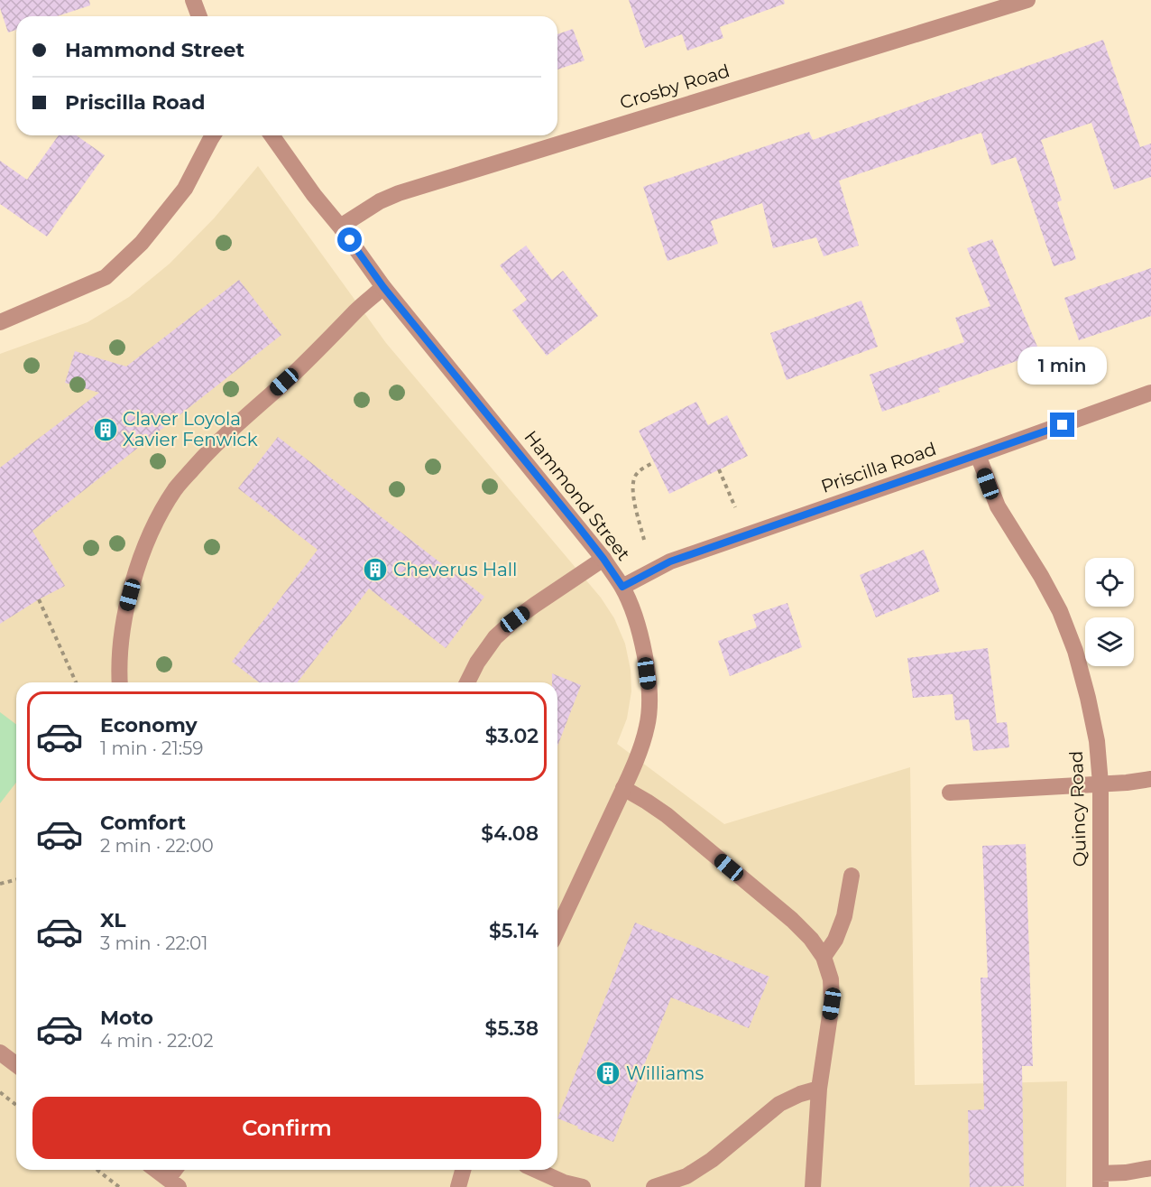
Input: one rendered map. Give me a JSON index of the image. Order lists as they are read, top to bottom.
{
  "streets": {
    "street": [
      "Crosby Road",
      "Priscilla Road",
      "Hammond Street",
      "Quincy Road"
    ]
  },
  "crossings": [
    ["Crosby Road", "Hammond Street"],
    ["Priscilla Road", "Hammond Street"],
    ["Priscilla Road", "Quincy Road"]
  ],
  "places": {
    "building": ["Claver Loyola Xavier Fenwick", "Cheverus Hall", "Williams"]
  },
  "page": {
    "banner": ["Hammond Street", "Priscilla Road"],
    "bubble": "1 min",
    "list": [
      {
        "name": "Economy",
        "note": "1 min · 21:59",
        "value": "$3.02"
      },
      {
        "name": "Comfort",
        "note": "2 min · 22:00",
        "value": "$4.08"
      },
      {
        "name": "XL",
        "note": "3 min · 22:01",
        "value": "$5.14"
      },
      {
        "name": "Moto",
        "note": "4 min · 22:02",
        "value": "$5.38"
      }
    ],
    "buttons": "Confirm"
  }
}
